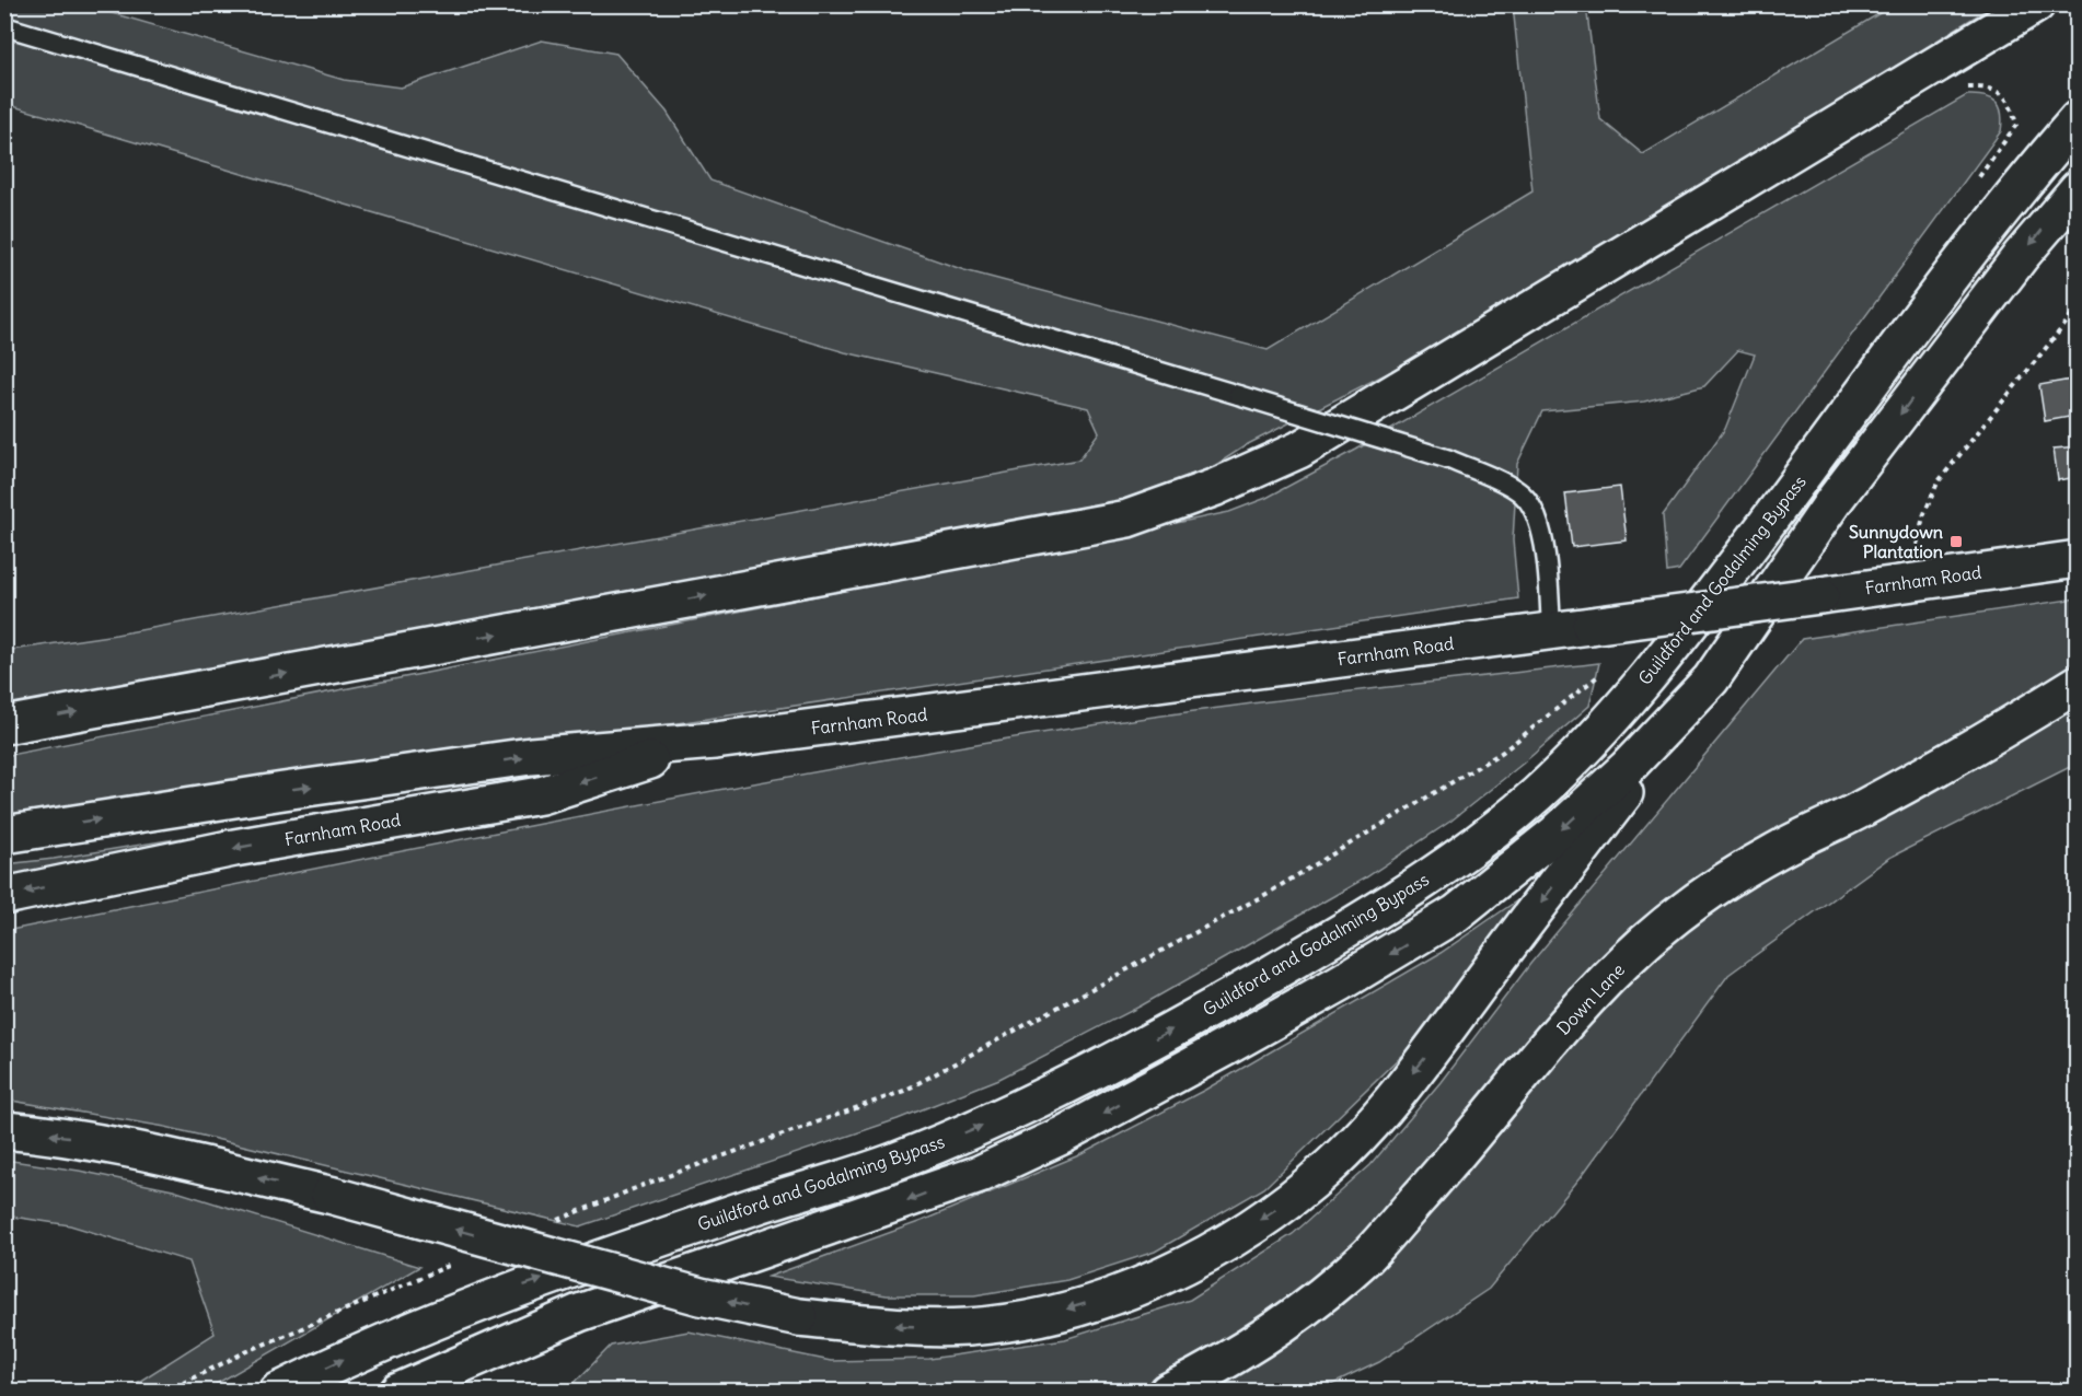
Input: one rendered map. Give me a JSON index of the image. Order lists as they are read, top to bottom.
{
  "streets": {
    "main road": ["Guildford and Godalming Bypass", "Farnham Road", "Down Lane"]
  },
  "places": {
    "transit": ["Sunnydown Plantation"]
  }
}
